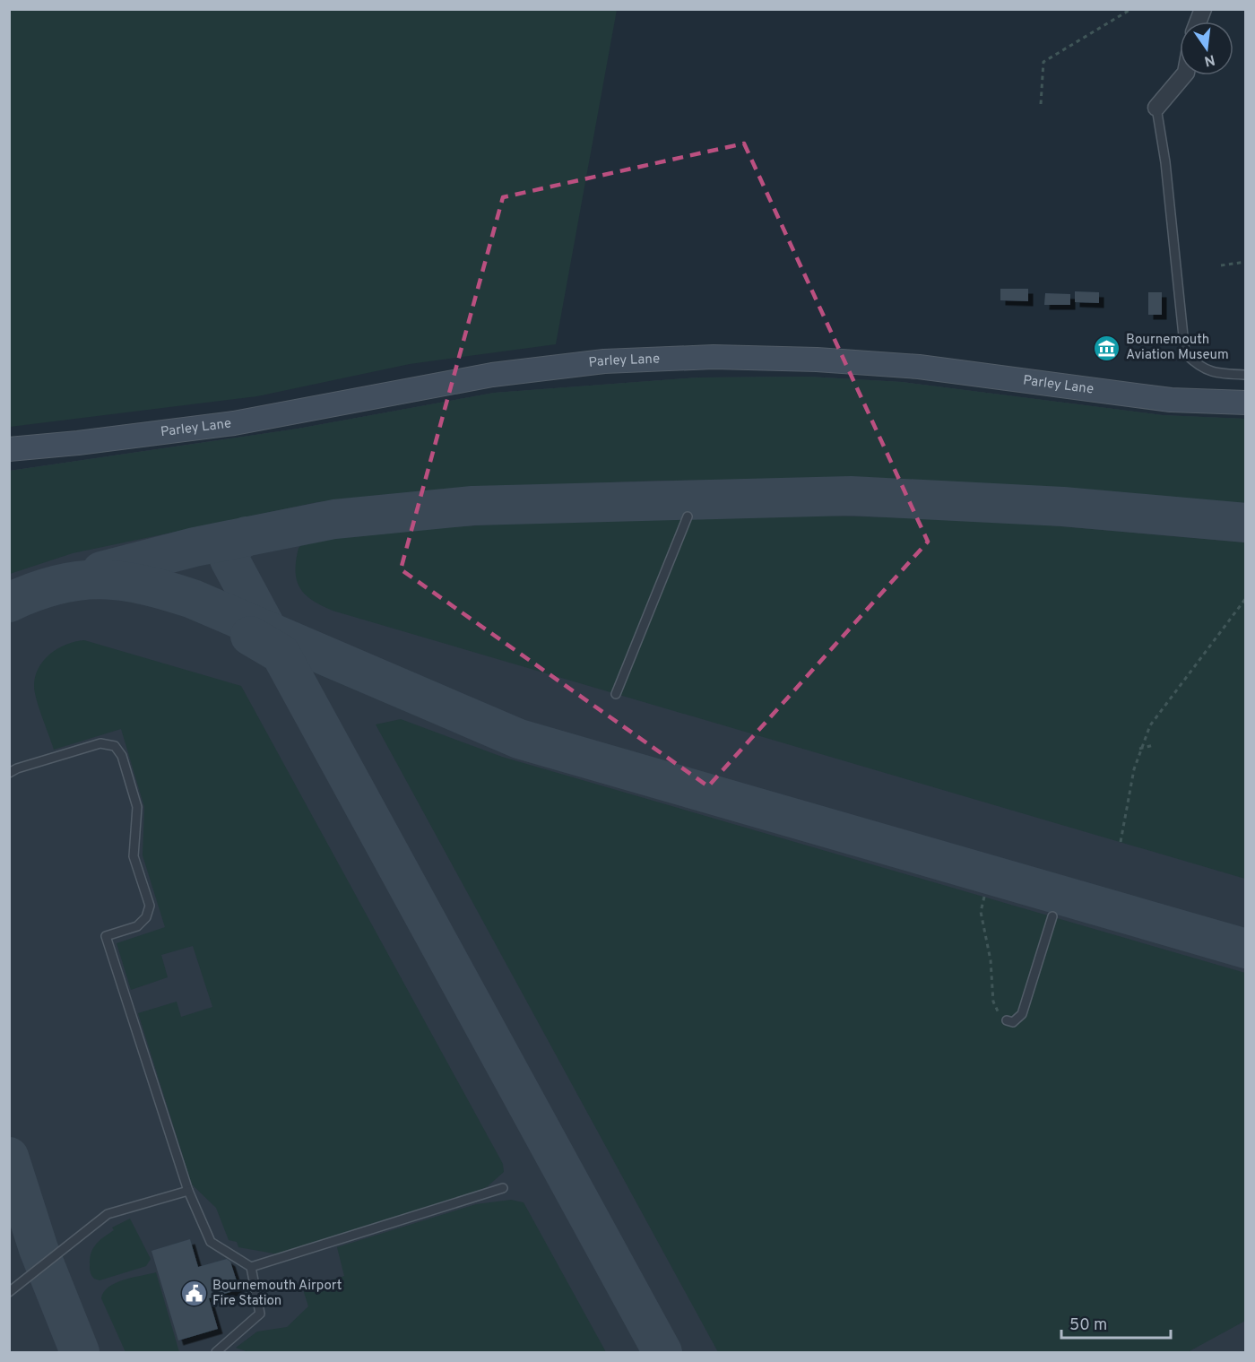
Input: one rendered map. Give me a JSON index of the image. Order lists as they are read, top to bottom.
{
  "streets": {
    "main road": ["Parley Lane"]
  },
  "places": {
    "museum": ["Bournemouth Aviation Museum"],
    "public building": ["Bournemouth Airport Fire Station"]
  },
  "scale_bar": "50 m",
  "north": "bottom"
}
